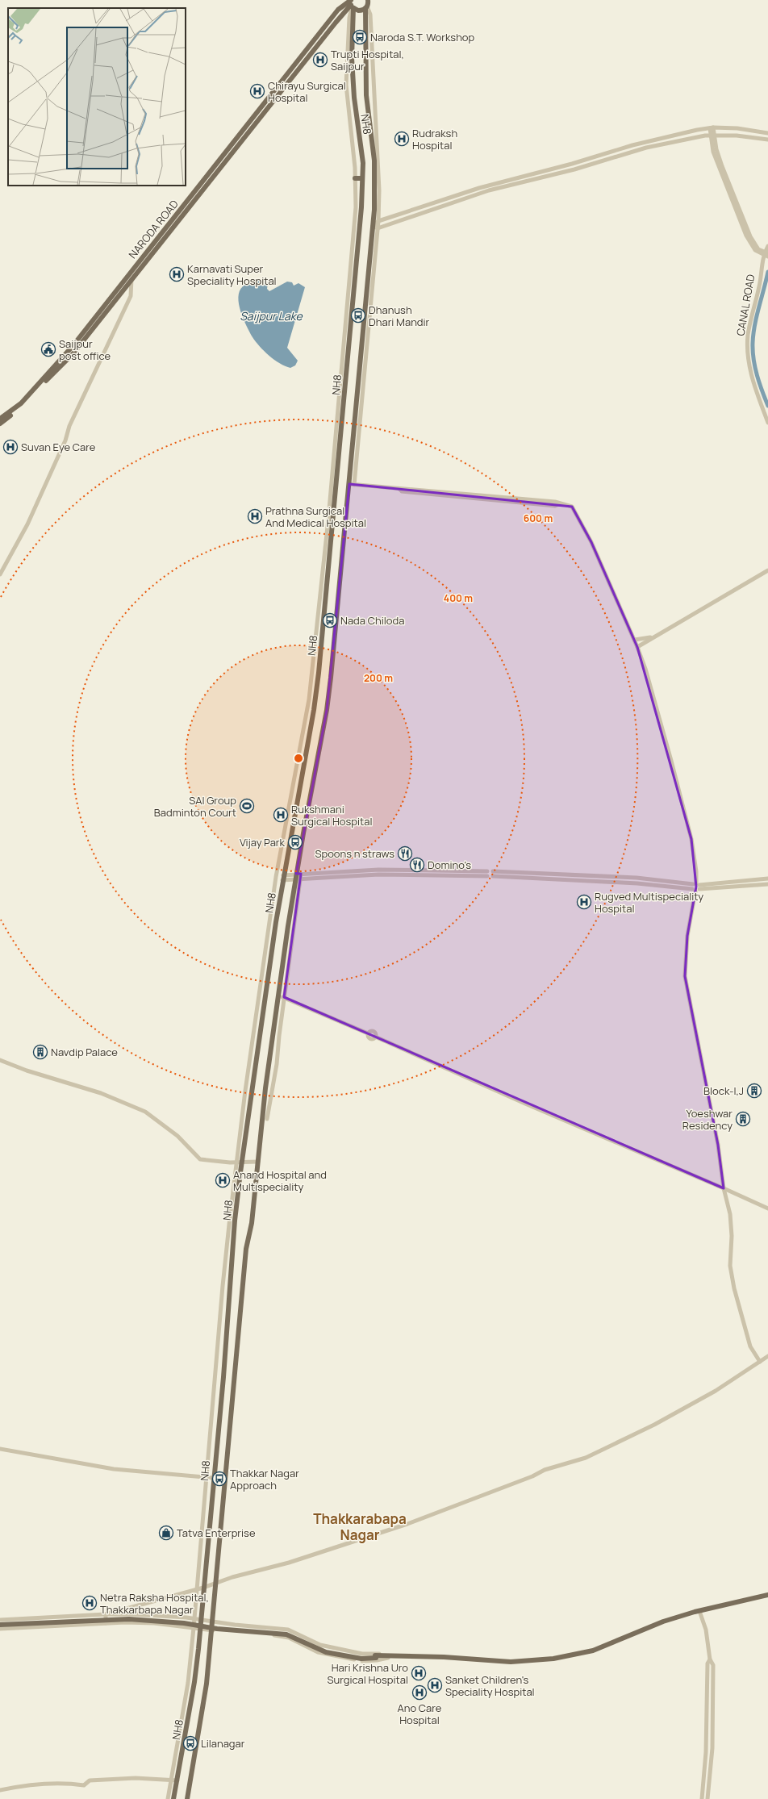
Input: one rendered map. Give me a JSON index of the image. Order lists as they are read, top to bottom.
{
  "streets": {
    "main road": ["NH8", "NARODA ROAD"],
    "street": ["CANAL ROAD"]
  },
  "crossings": [
    ["NH8", "NARODA ROAD"]
  ],
  "districts": ["Thakkarabapa Nagar"],
  "water": ["Saijpur Lake"],
  "places": {
    "bus stop": [
      "Naroda S.T. Workshop",
      "Dhanush Dhari Mandir",
      "Nada Chiloda",
      "Vijay Park",
      "Thakkar Nagar Approach",
      "Lilanagar"
    ],
    "hospital": [
      "Trupti Hospital, Saijpur",
      "Chirayu Surgical Hospital",
      "Rudraksh Hospital",
      "Karnavati Super Speciality Hospital",
      "Suvan Eye Care",
      "Prathna Surgical And Medical Hospital",
      "Rukshmani Surgical Hospital",
      "Rugved Multispeciality Hospital",
      "Anand Hospital and Multispeciality",
      "Netra Raksha Hospital, Thakkarbapa Nagar",
      "Hari Krishna Uro Surgical Hospital",
      "Sanket Children's Speciality Hospital",
      "Ano Care Hospital"
    ],
    "public building": ["Saijpur post office"],
    "sports": ["SAI Group Badminton Court"],
    "restaurant": ["Spoons n straws", "Domino's"],
    "building": ["Navdip Palace", "Block-I,J", "Yoeshwar Residency"],
    "shop": ["Tatva Enterprise"]
  },
  "rings": ["600 m", "400 m", "200 m"]
}
